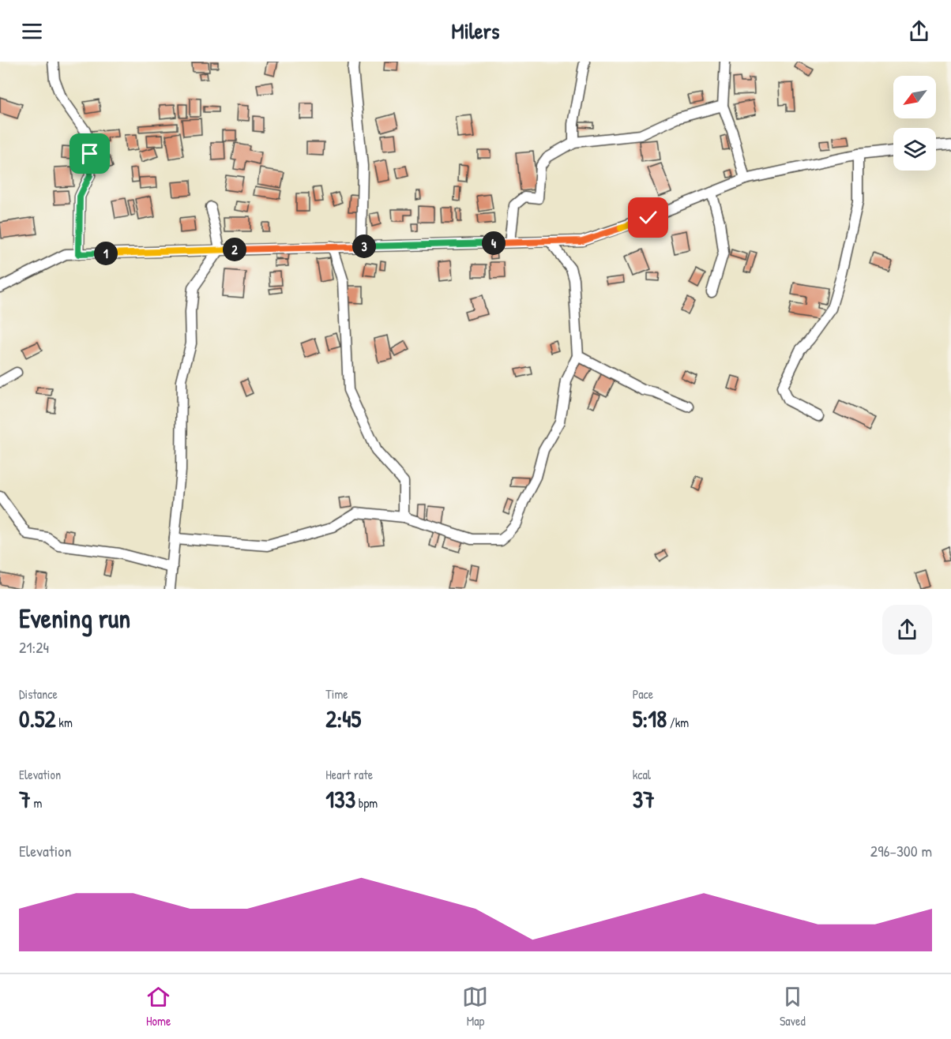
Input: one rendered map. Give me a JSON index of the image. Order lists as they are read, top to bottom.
{
  "north": "bottom left",
  "page": {
    "header": "Milers",
    "pins": [
      "4",
      "3",
      "2",
      "1"
    ],
    "heading": ["Evening run", "21:24"],
    "stats": [
      ["Distance", "0.52 km"],
      ["Time", "2:45"],
      ["Pace", "5:18 /km"],
      ["Elevation", "7 m"],
      ["Heart rate", "133 bpm"],
      ["kcal", "37"]
    ],
    "chart": ["Elevation", "296–300 m"],
    "tabs": ["Home", "Map", "Saved"]
  }
}
